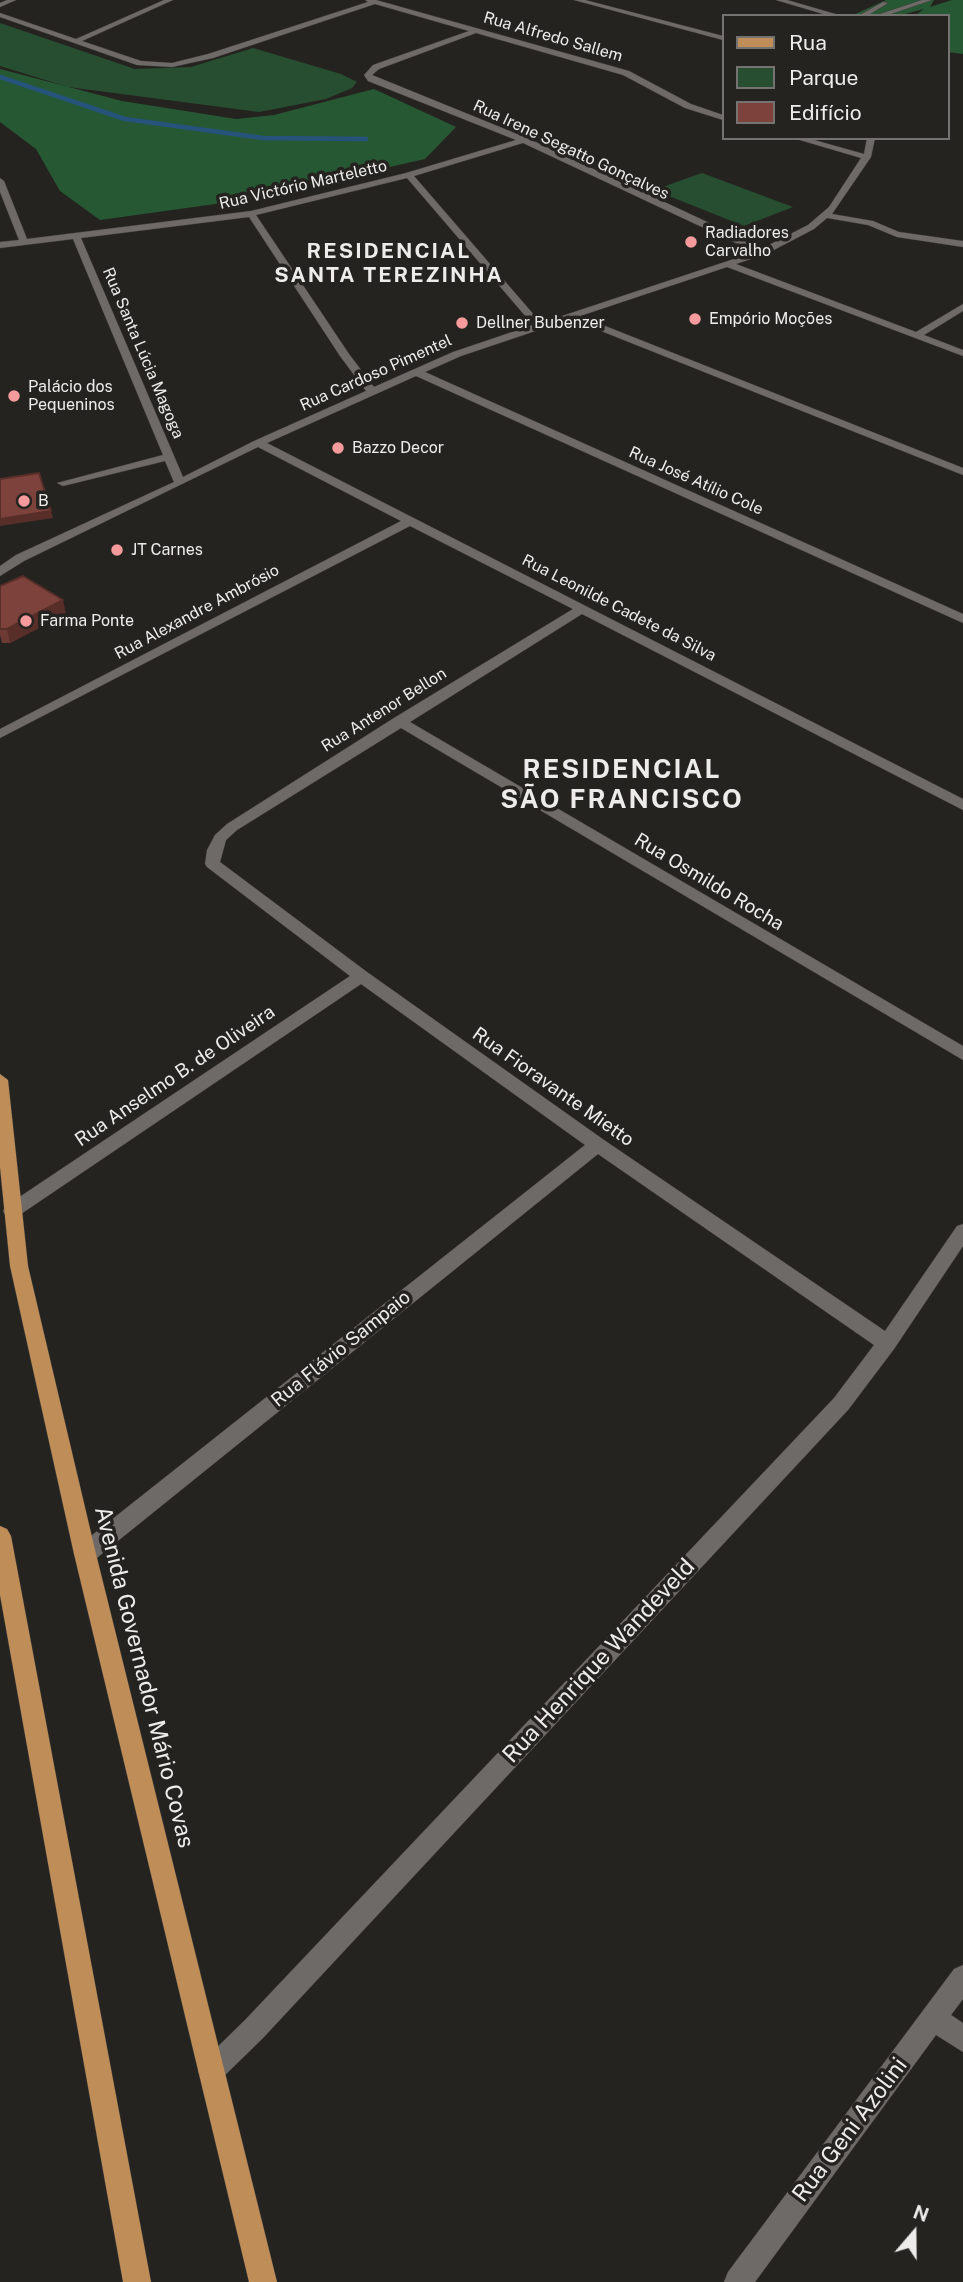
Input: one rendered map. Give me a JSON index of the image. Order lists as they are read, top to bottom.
{
  "streets": {
    "main road": ["Avenida Governador Mário Covas"],
    "street": [
      "Rua Alfredo Sallem",
      "Rua Irene Segatto Gonçalves",
      "Rua Victório Marteletto",
      "Rua Santa Lúcia Magoga",
      "Rua Cardoso Pimentel",
      "Rua José Atílio Cole",
      "Rua Leonilde Cadete da Silva",
      "Rua Alexandre Ambrósio",
      "Rua Antenor Bellon",
      "Rua Osmildo Rocha",
      "Rua Anselmo B. de Oliveira",
      "Rua Fioravante Mietto",
      "Rua Flávio Sampaio",
      "Rua Henrique Wandeveld",
      "Rua Geni Azolini"
    ]
  },
  "crossings": [
    ["Rua Alfredo Sallem", "Rua Irene Segatto Gonçalves"],
    ["Rua Irene Segatto Gonçalves", "Rua Victório Marteletto"],
    ["Rua Irene Segatto Gonçalves", "Rua Cardoso Pimentel"],
    ["Rua Victório Marteletto", "Rua Santa Lúcia Magoga"],
    ["Rua Santa Lúcia Magoga", "Rua Cardoso Pimentel"],
    ["Rua Cardoso Pimentel", "Rua José Atílio Cole"],
    ["Rua Cardoso Pimentel", "Rua Leonilde Cadete da Silva"],
    ["Rua Leonilde Cadete da Silva", "Rua Alexandre Ambrósio"],
    ["Rua Leonilde Cadete da Silva", "Rua Antenor Bellon"],
    ["Rua Antenor Bellon", "Rua Osmildo Rocha"],
    ["Rua Antenor Bellon", "Rua Fioravante Mietto"],
    ["Rua Anselmo B. de Oliveira", "Rua Fioravante Mietto"],
    ["Rua Anselmo B. de Oliveira", "Avenida Governador Mário Covas"],
    ["Rua Fioravante Mietto", "Rua Flávio Sampaio"],
    ["Rua Fioravante Mietto", "Rua Henrique Wandeveld"],
    ["Rua Flávio Sampaio", "Avenida Governador Mário Covas"],
    ["Rua Henrique Wandeveld", "Avenida Governador Mário Covas"]
  ],
  "districts": ["RESIDENCIAL SANTA TEREZINHA", "RESIDENCIAL SÃO FRANCISCO"],
  "places": [
    "Radiadores Carvalho",
    "Empório Moções",
    "Dellner Bubenzer",
    "Palácio dos Pequeninos",
    "Bazzo Decor",
    "B",
    "JT Carnes",
    "Farma Ponte"
  ],
  "legend": ["Rua", "Parque", "Edifício"],
  "north": "top"
}
